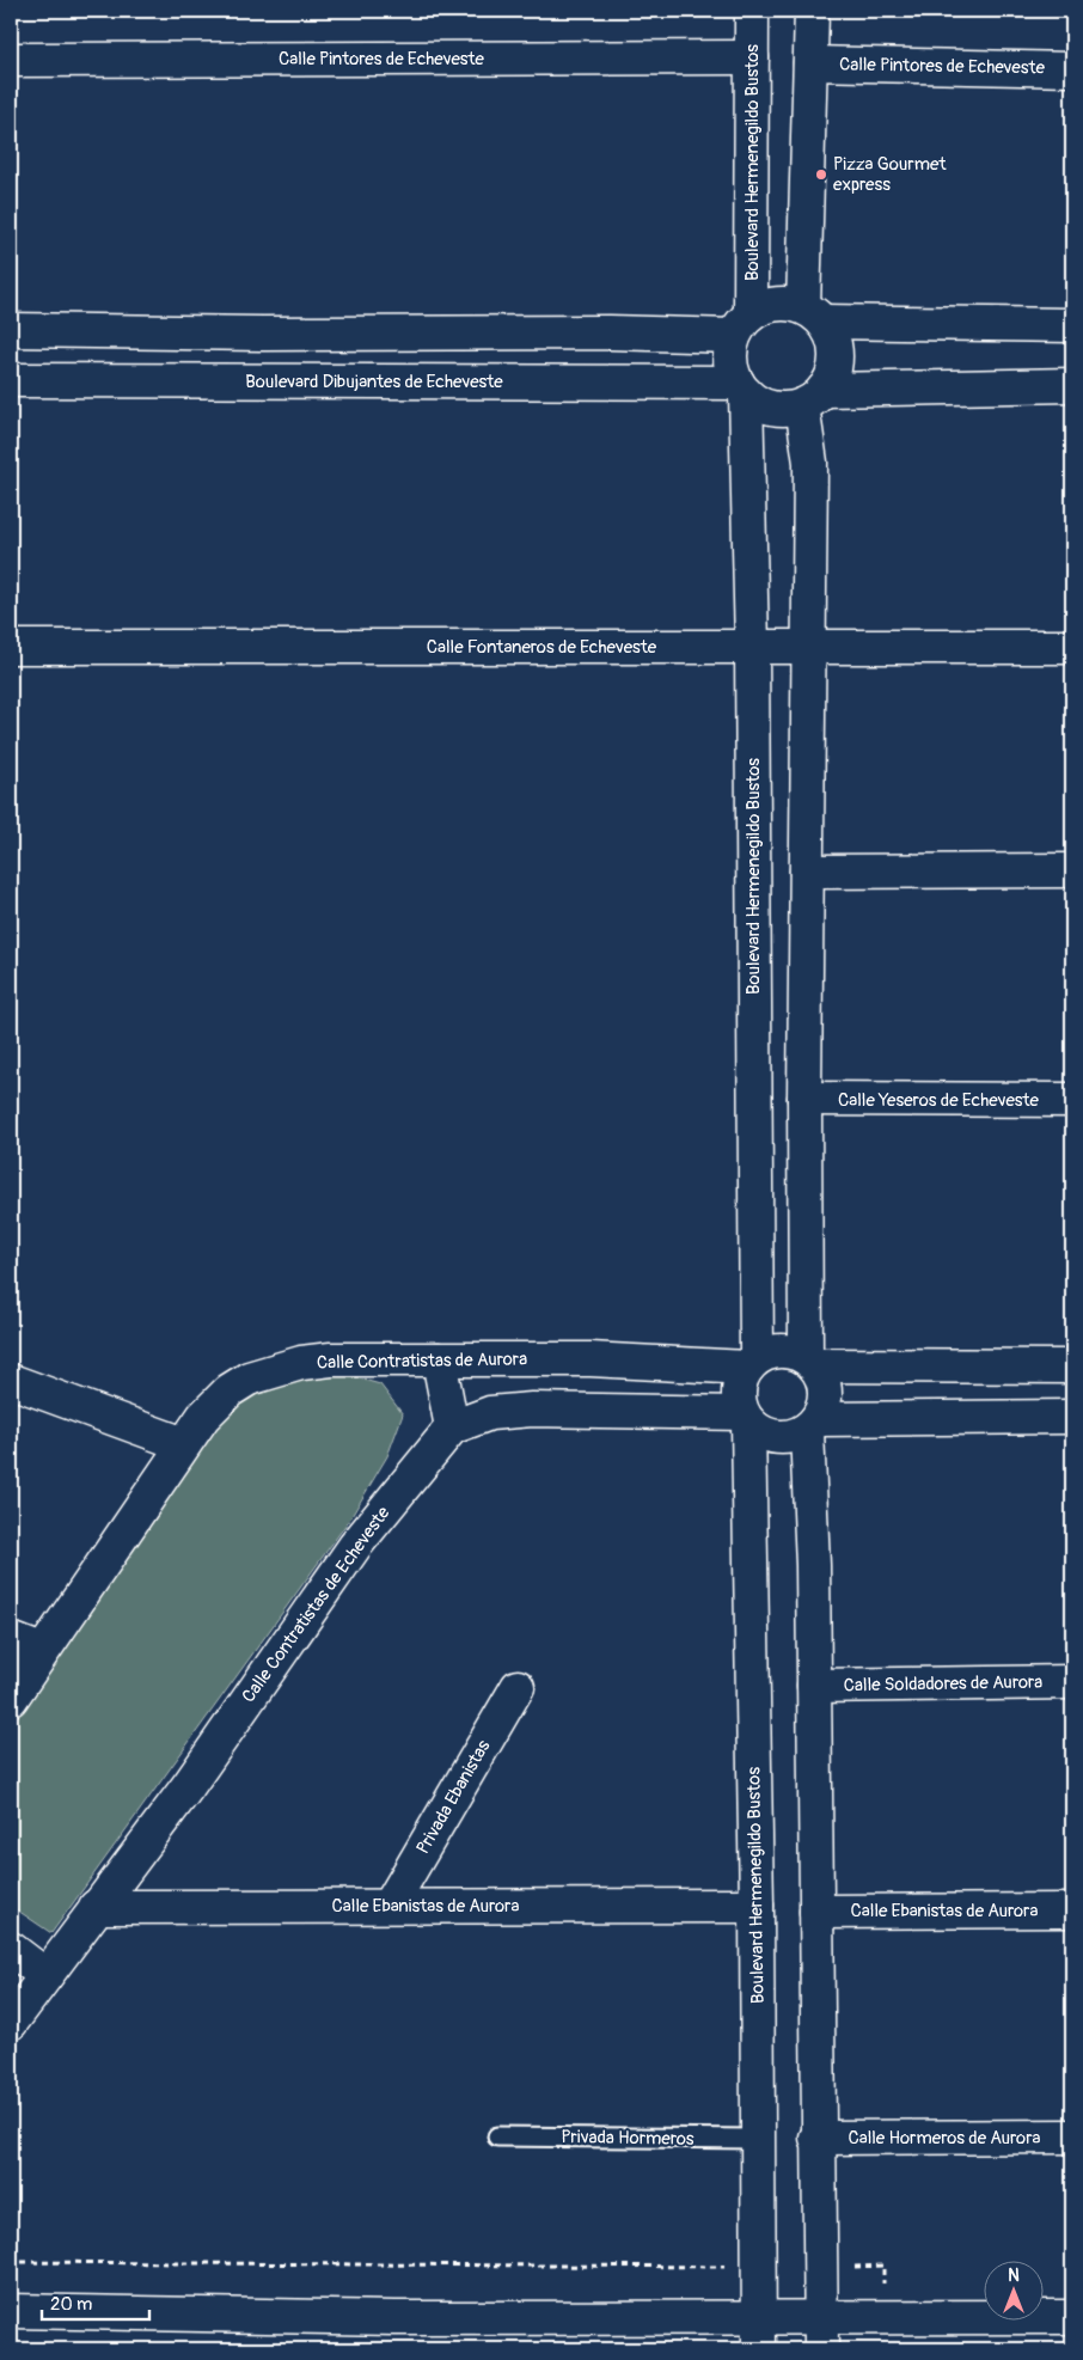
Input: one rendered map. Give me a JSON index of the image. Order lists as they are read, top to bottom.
{
  "streets": {
    "street": [
      "Calle Pintores de Echeveste",
      "Boulevard Hermenegildo Bustos",
      "Boulevard Dibujantes de Echeveste",
      "Calle Fontaneros de Echeveste",
      "Calle Yeseros de Echeveste",
      "Calle Contratistas de Aurora",
      "Calle Contratistas de Echeveste",
      "Calle Soldadores de Aurora",
      "Privada Ebanistas",
      "Calle Ebanistas de Aurora",
      "Calle Hormeros de Aurora"
    ],
    "lane": ["Privada Hormeros"]
  },
  "crossings": [
    ["Calle Pintores de Echeveste", "Boulevard Hermenegildo Bustos"],
    ["Boulevard Hermenegildo Bustos", "Boulevard Dibujantes de Echeveste"],
    ["Boulevard Hermenegildo Bustos", "Calle Fontaneros de Echeveste"],
    ["Boulevard Hermenegildo Bustos", "Calle Contratistas de Aurora"],
    ["Boulevard Hermenegildo Bustos", "Calle Ebanistas de Aurora"],
    ["Boulevard Hermenegildo Bustos", "Privada Hormeros"],
    ["Calle Contratistas de Echeveste", "Calle Ebanistas de Aurora"],
    ["Privada Ebanistas", "Calle Ebanistas de Aurora"]
  ],
  "places": ["Pizza Gourmet express"],
  "scale_bar": "20 m",
  "north": "top"
}
